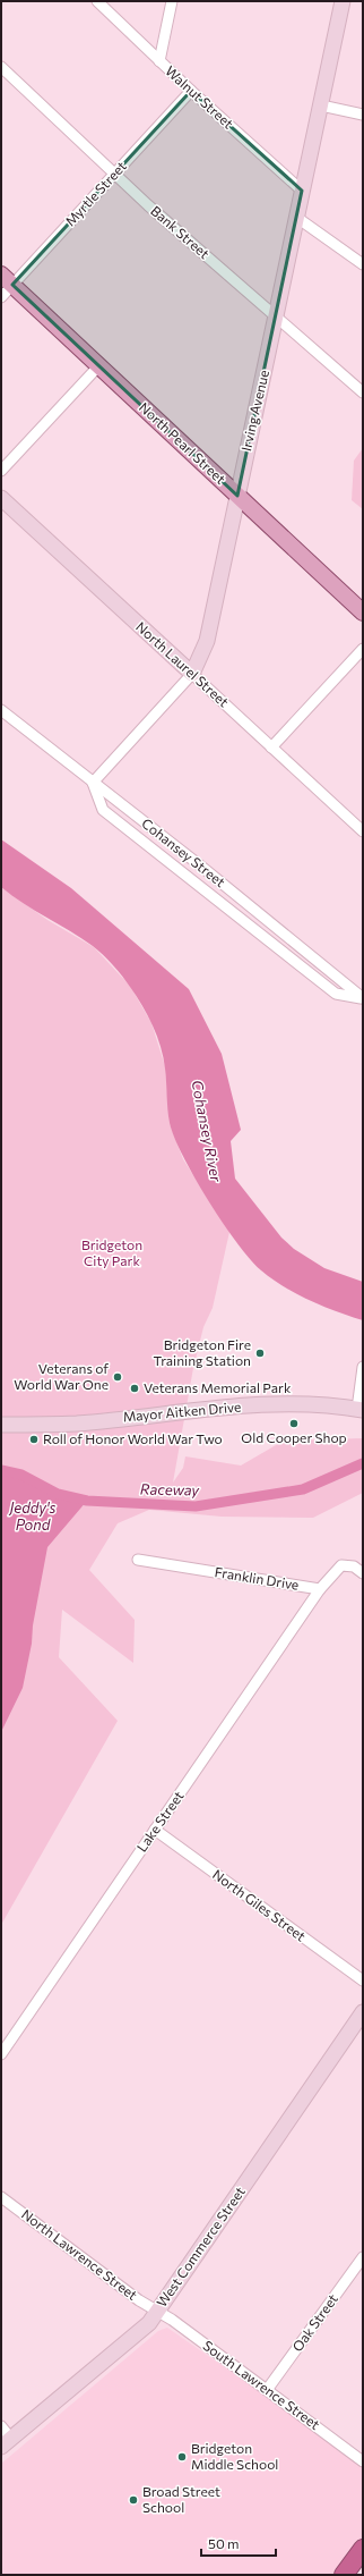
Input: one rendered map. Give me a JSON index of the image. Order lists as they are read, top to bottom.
{
  "streets": {
    "main road": ["North Pearl Street"],
    "street": [
      "Walnut Street",
      "Myrtle Street",
      "Bank Street",
      "Irving Avenue",
      "North Laurel Street",
      "Cohansey Street",
      "Mayor Aitken Drive",
      "Franklin Drive",
      "Lake Street",
      "North Giles Street",
      "West Commerce Street",
      "North Lawrence Street",
      "Oak Street",
      "South Lawrence Street"
    ]
  },
  "crossings": [
    ["Walnut Street", "Myrtle Street"],
    ["Walnut Street", "Irving Avenue"],
    ["Myrtle Street", "Bank Street"],
    ["Myrtle Street", "North Pearl Street"],
    ["Bank Street", "Irving Avenue"],
    ["Irving Avenue", "North Pearl Street"],
    ["Irving Avenue", "North Laurel Street"],
    ["Irving Avenue", "Cohansey Street"],
    ["Franklin Drive", "Lake Street"],
    ["Lake Street", "North Giles Street"],
    ["West Commerce Street", "North Lawrence Street"],
    ["West Commerce Street", "South Lawrence Street"],
    ["North Lawrence Street", "South Lawrence Street"],
    ["Oak Street", "South Lawrence Street"]
  ],
  "water": ["Cohansey River", "Raceway", "Jeddy's Pond"],
  "parks": ["Bridgeton City Park"],
  "places": [
    "Bridgeton Fire Training Station",
    "Veterans of World War One",
    "Veterans Memorial Park",
    "Old Cooper Shop",
    "Roll of Honor World War Two",
    "Bridgeton Middle School",
    "Broad Street School"
  ],
  "scale_bar": "50 m"
}
